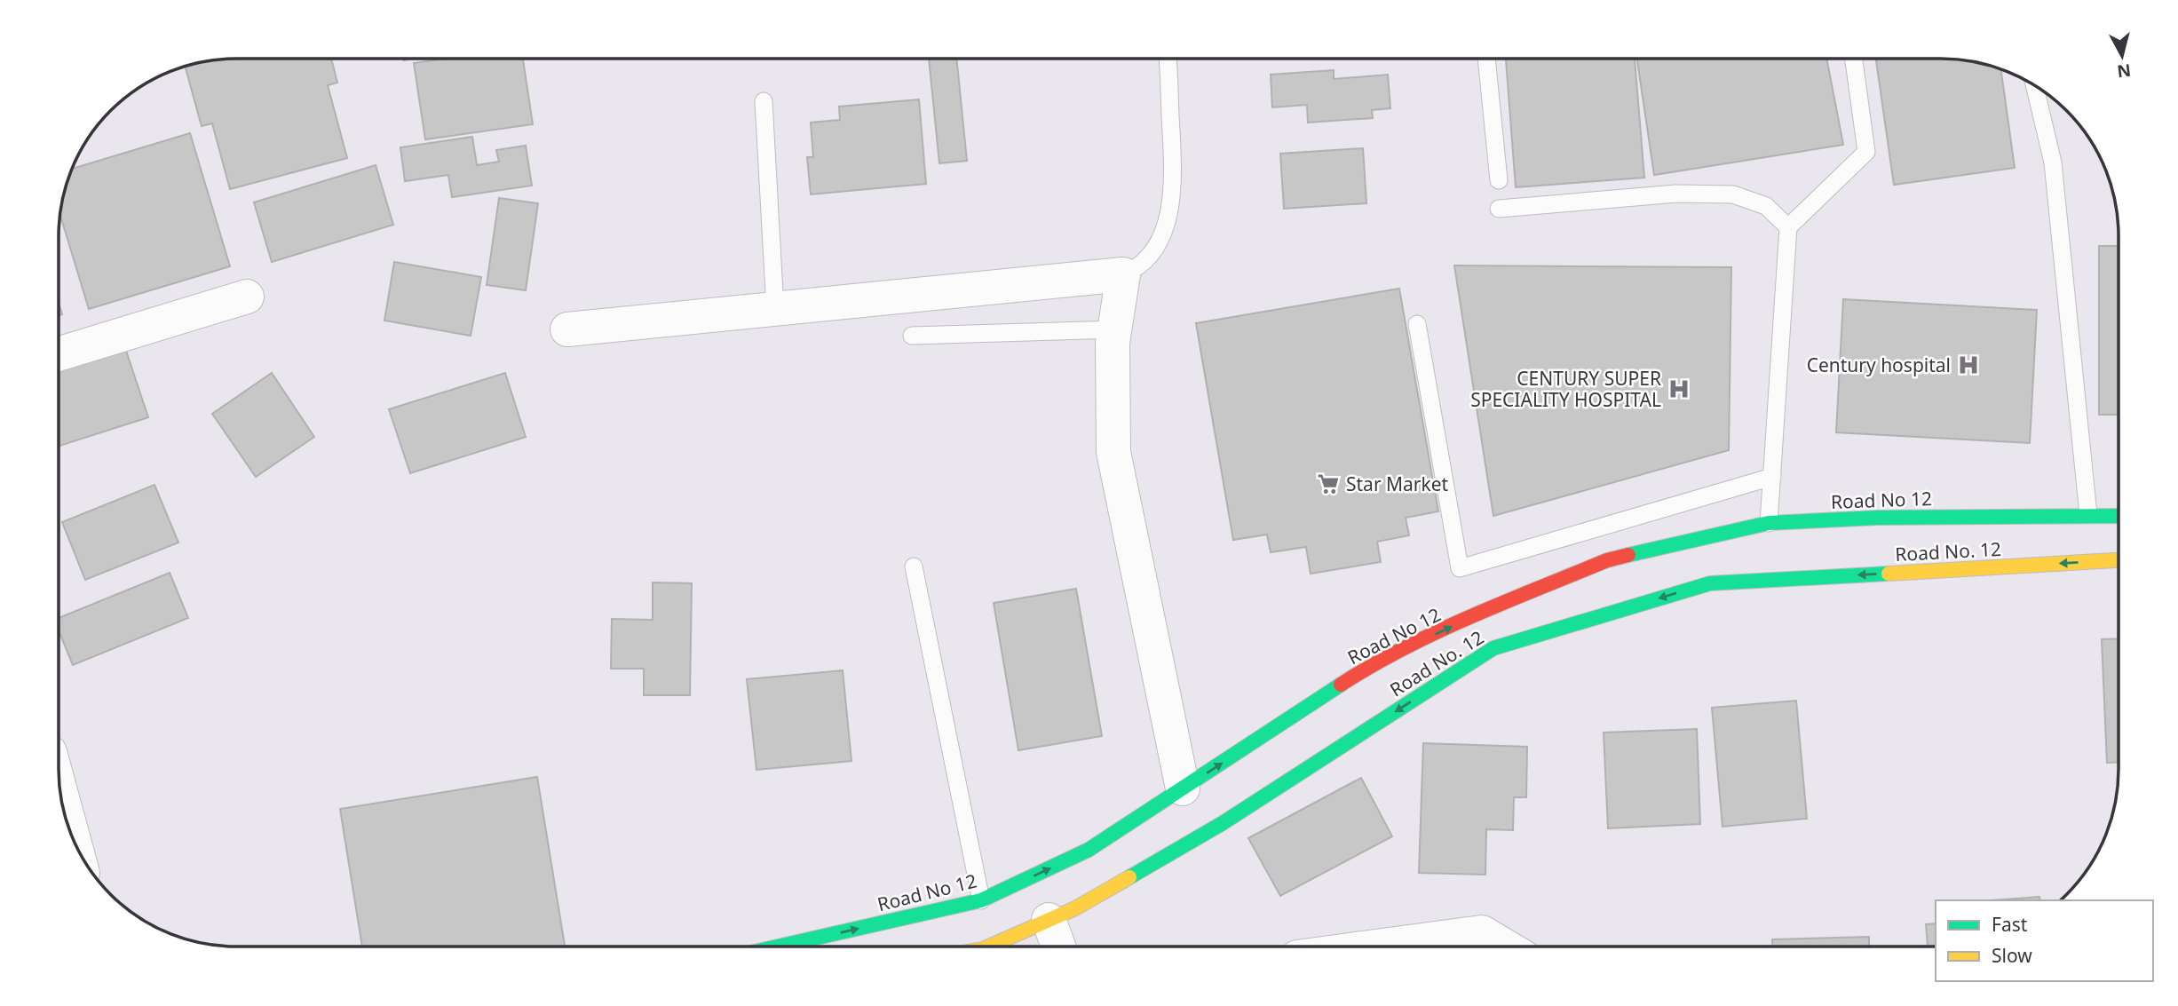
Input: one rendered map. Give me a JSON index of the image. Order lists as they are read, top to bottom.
{
  "streets": {
    "main road": ["Road No 12", "Road No. 12"]
  },
  "one_way": ["Road No 12", "Road No. 12"],
  "places": {
    "hospital": ["Century hospital", "CENTURY SUPER SPECIALITY HOSPITAL"],
    "supermarket": ["Star Market"]
  },
  "legend": ["Fast", "Slow"],
  "north": "bottom"
}
